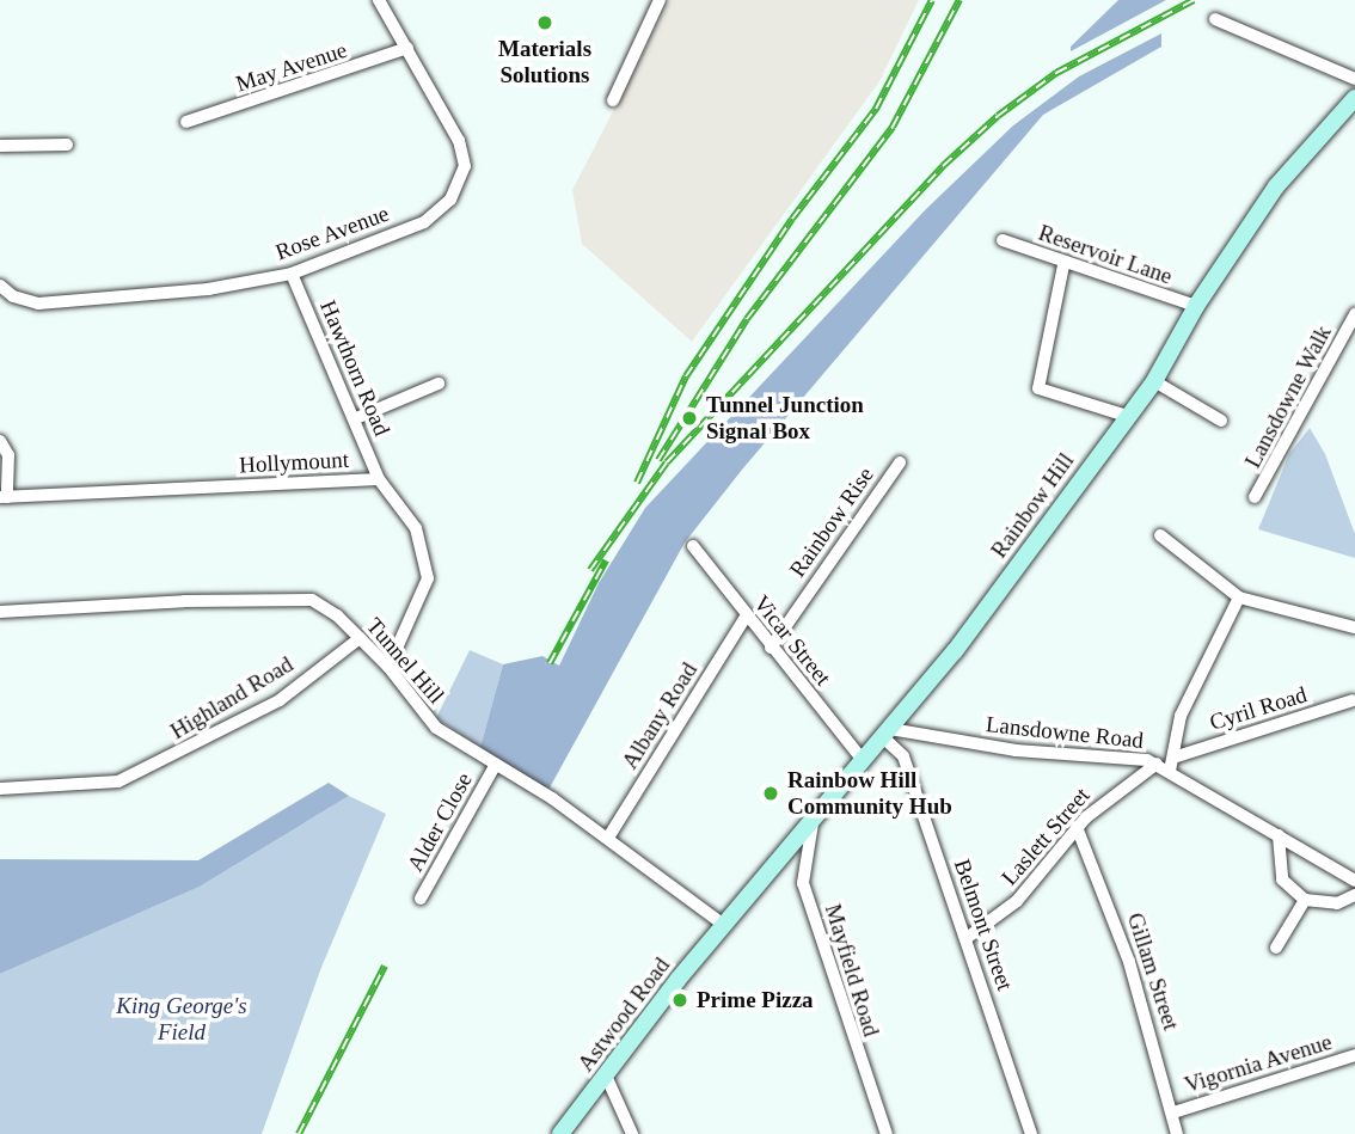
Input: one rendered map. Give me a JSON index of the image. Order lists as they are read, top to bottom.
{
  "streets": {
    "main road": ["Rainbow Hill", "Astwood Road"],
    "street": [
      "May Avenue",
      "Rose Avenue",
      "Reservoir Lane",
      "Hawthorn Road",
      "Lansdowne Walk",
      "Hollymount",
      "Rainbow Rise",
      "Vicar Street",
      "Tunnel Hill",
      "Highland Road",
      "Cyril Road",
      "Albany Road",
      "Lansdowne Road",
      "Alder Close",
      "Laslett Street",
      "Belmont Street",
      "Mayfield Road",
      "Gillam Street",
      "Vigornia Avenue"
    ]
  },
  "crossings": [
    ["May Avenue", "Rose Avenue"],
    ["Rose Avenue", "Hawthorn Road"],
    ["Reservoir Lane", "Rainbow Hill"],
    ["Hawthorn Road", "Hollymount"],
    ["Hollymount", "Tunnel Hill"],
    ["Rainbow Hill", "Vicar Street"],
    ["Rainbow Hill", "Tunnel Hill"],
    ["Rainbow Hill", "Lansdowne Road"],
    ["Rainbow Hill", "Belmont Street"],
    ["Rainbow Hill", "Mayfield Road"],
    ["Rainbow Hill", "Astwood Road"],
    ["Rainbow Rise", "Vicar Street"],
    ["Vicar Street", "Albany Road"],
    ["Tunnel Hill", "Highland Road"],
    ["Tunnel Hill", "Albany Road"],
    ["Tunnel Hill", "Alder Close"],
    ["Tunnel Hill", "Astwood Road"],
    ["Lansdowne Road", "Laslett Street"],
    ["Lansdowne Road", "Belmont Street"],
    ["Laslett Street", "Belmont Street"],
    ["Laslett Street", "Gillam Street"],
    ["Gillam Street", "Vigornia Avenue"]
  ],
  "parks": ["King George's Field"],
  "places": [
    "Materials Solutions",
    "Tunnel Junction Signal Box",
    "Rainbow Hill Community Hub",
    "Prime Pizza"
  ]
}
